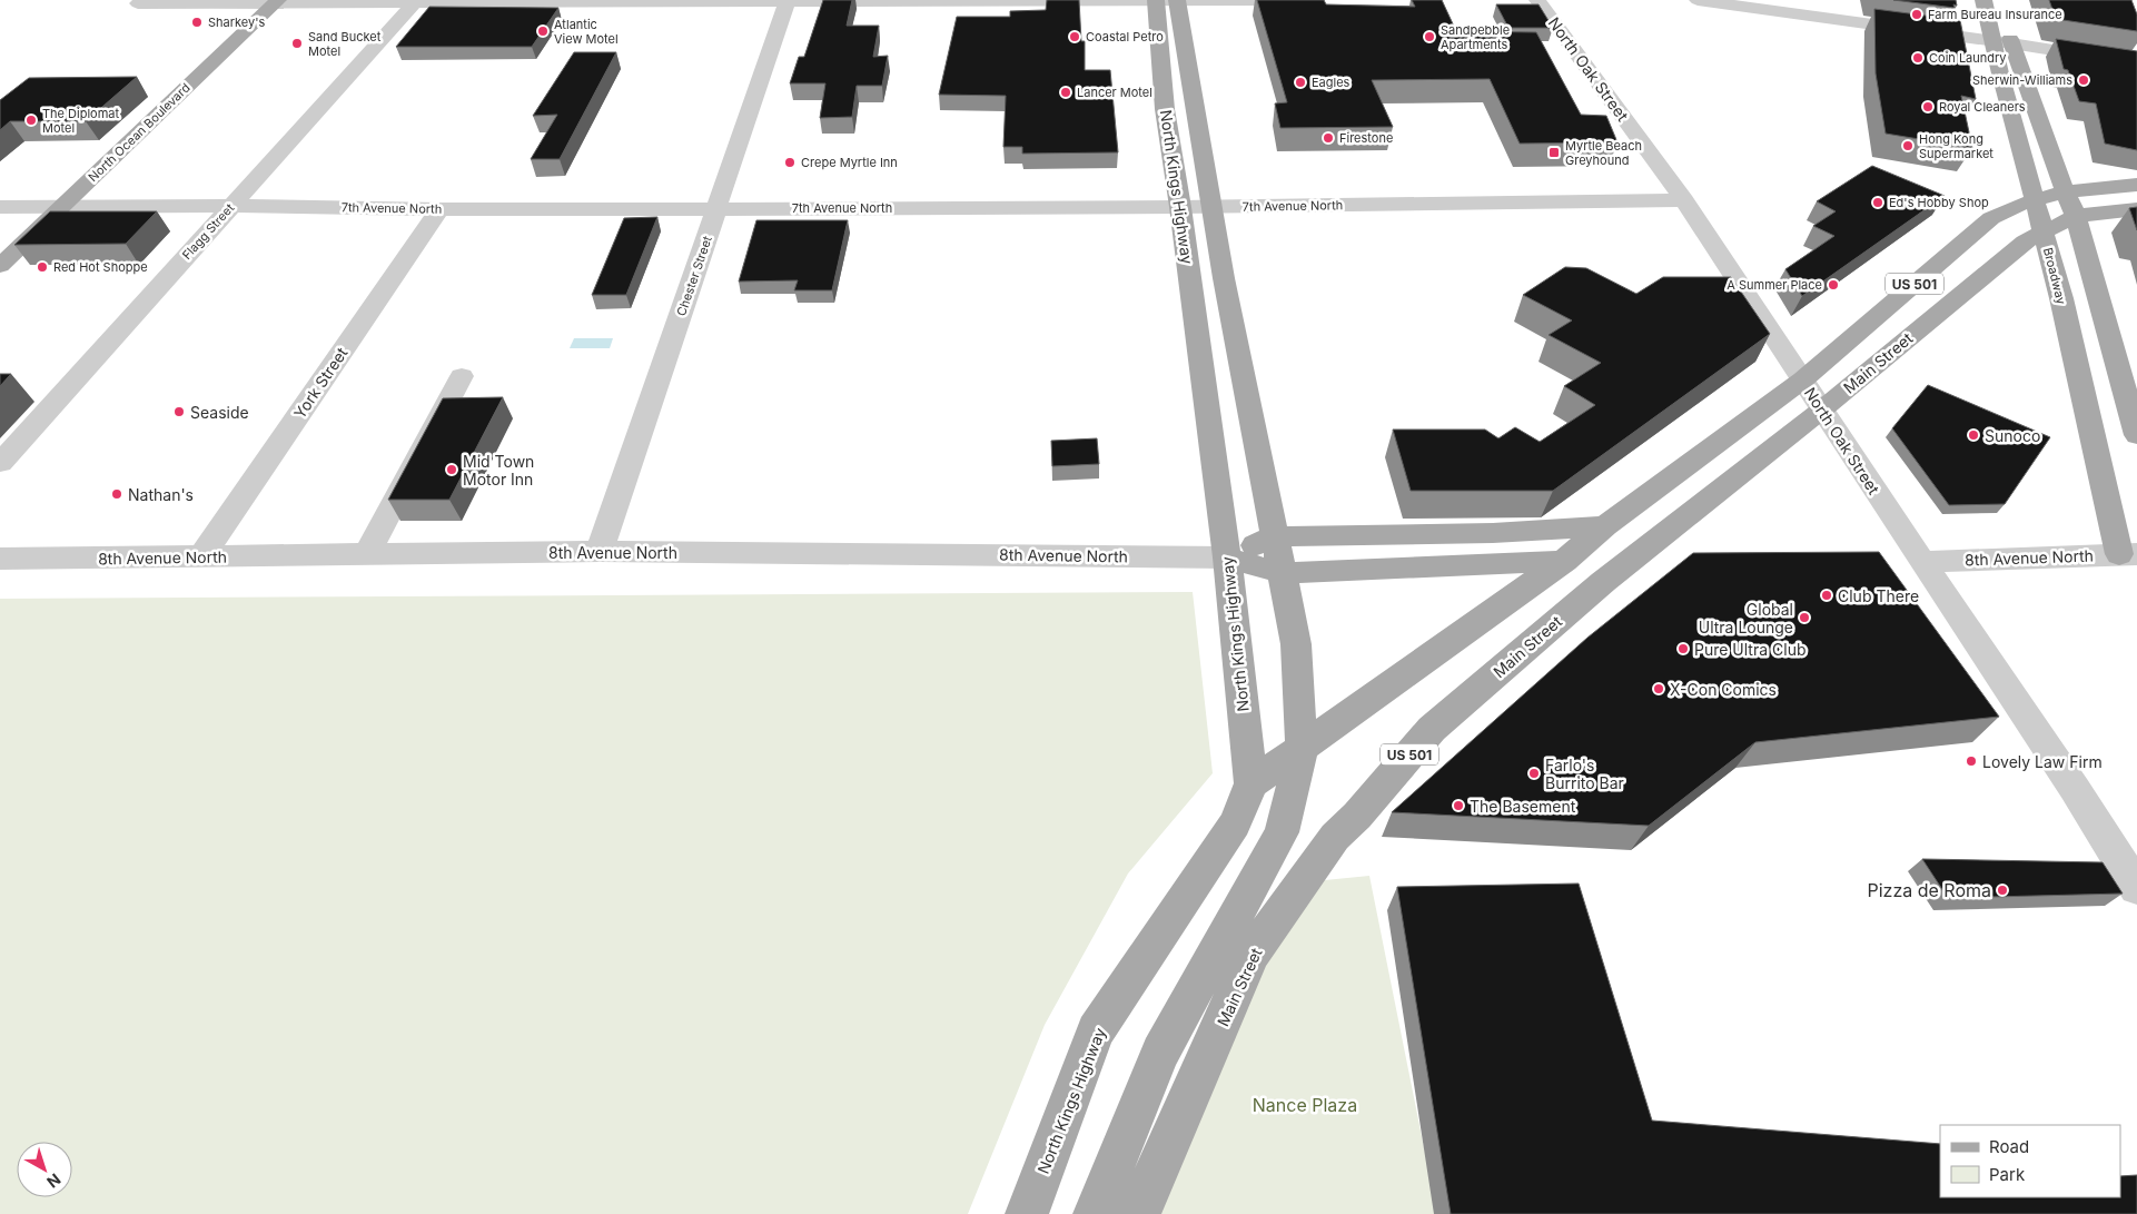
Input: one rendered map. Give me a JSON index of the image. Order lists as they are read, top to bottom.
{
  "streets": {
    "main road": [
      "North Ocean Boulevard",
      "North Kings Highway",
      "Broadway",
      "US 501",
      "Main Street"
    ],
    "street": [
      "North Oak Street",
      "7th Avenue North",
      "Flagg Street",
      "Chester Street",
      "York Street",
      "8th Avenue North"
    ]
  },
  "crossings": [
    ["North Oak Street", "7th Avenue North"],
    ["North Oak Street", "US 501"],
    ["North Oak Street", "Main Street"],
    ["North Oak Street", "8th Avenue North"],
    ["North Ocean Boulevard", "7th Avenue North"],
    ["North Kings Highway", "7th Avenue North"],
    ["North Kings Highway", "US 501"],
    ["North Kings Highway", "8th Avenue North"],
    ["7th Avenue North", "Flagg Street"],
    ["7th Avenue North", "Chester Street"],
    ["7th Avenue North", "York Street"],
    ["Chester Street", "8th Avenue North"],
    ["Broadway", "US 501"],
    ["Broadway", "Main Street"],
    ["Broadway", "8th Avenue North"],
    ["US 501", "Main Street"],
    ["York Street", "8th Avenue North"]
  ],
  "parks": ["Nance Plaza"],
  "places": {
    "other": [
      "Farm Bureau Insurance",
      "Sharkey's",
      "Atlantic View Motel",
      "Coastal Petro",
      "Sandpebble Apartments",
      "Sand Bucket Motel",
      "Coin Laundry",
      "Sherwin-Williams",
      "Eagles",
      "Lancer Motel",
      "Royal Cleaners",
      "The Diplomat Motel",
      "Firestone",
      "Hong Kong Supermarket",
      "Crepe Myrtle Inn",
      "Ed's Hobby Shop",
      "Red Hot Shoppe",
      "A Summer Place",
      "Seaside",
      "Sunoco",
      "Mid Town Motor Inn",
      "Nathan's",
      "Club There",
      "Global Ultra Lounge",
      "Pure Ultra Club",
      "X-Con Comics",
      "Lovely Law Firm",
      "Farlo's Burrito Bar",
      "The Basement",
      "Pizza de Roma"
    ],
    "transit": ["Myrtle Beach Greyhound"]
  },
  "legend": ["Road", "Park"],
  "north": "bottom right"
}
